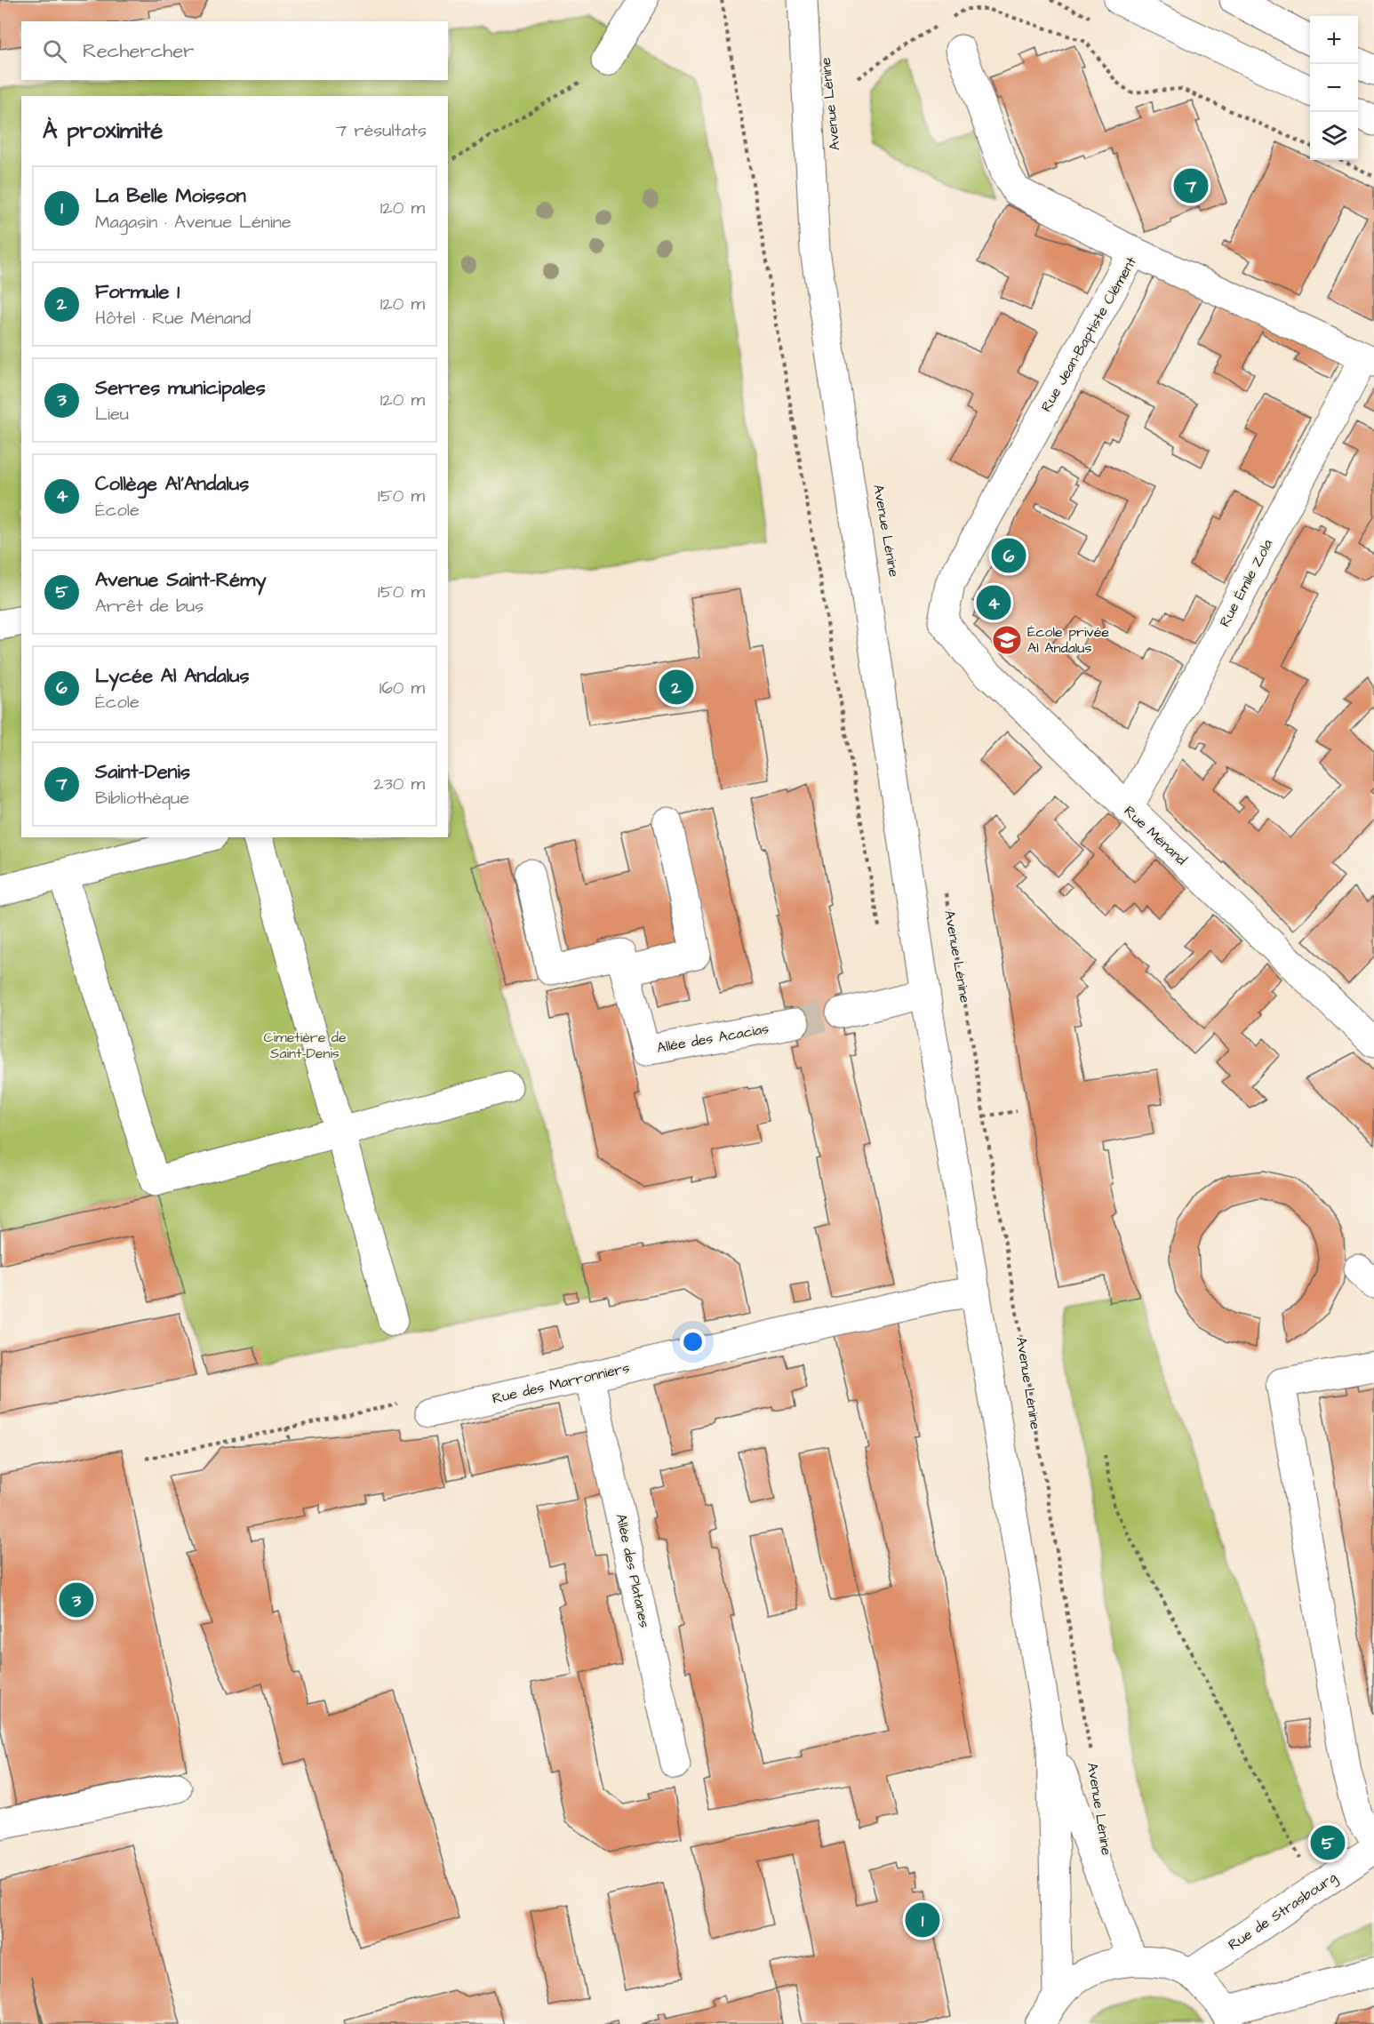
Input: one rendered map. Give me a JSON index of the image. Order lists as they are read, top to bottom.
{
  "streets": {
    "street": [
      "Avenue Lénine",
      "Rue Jean-Baptiste Clément",
      "Rue Émile Zola",
      "Rue Ménand",
      "Allée des Acacias",
      "Rue des Marronniers",
      "Allée des Platanes",
      "Rue de Strasbourg"
    ]
  },
  "crossings": [
    ["Avenue Lénine", "Rue des Marronniers"],
    ["Rue Jean-Baptiste Clément", "Rue Émile Zola"],
    ["Rue Jean-Baptiste Clément", "Rue Ménand"],
    ["Rue Émile Zola", "Rue Ménand"],
    ["Rue des Marronniers", "Allée des Platanes"]
  ],
  "parks": ["Cimetière de Saint-Denis"],
  "places": {
    "school or university": ["École privée Al Andalus"]
  },
  "page": {
    "map_buttons": ["+", "−"],
    "search": "Rechercher",
    "heading": ["À proximité", "7 résultats"],
    "list": [
      {
        "mark": "1",
        "name": "La Belle Moisson",
        "note": "Magasin · Avenue Lénine",
        "value": "120 m"
      },
      {
        "mark": "2",
        "name": "Formule 1",
        "note": "Hôtel · Rue Ménand",
        "value": "120 m"
      },
      {
        "mark": "3",
        "name": "Serres municipales",
        "note": "Lieu",
        "value": "120 m"
      },
      {
        "mark": "4",
        "name": "Collège Al'Andalus",
        "note": "École",
        "value": "150 m"
      },
      {
        "mark": "5",
        "name": "Avenue Saint-Rémy",
        "note": "Arrêt de bus",
        "value": "150 m"
      },
      {
        "mark": "6",
        "name": "Lycée Al Andalus",
        "note": "École",
        "value": "160 m"
      },
      {
        "mark": "7",
        "name": "Saint-Denis",
        "note": "Bibliothèque",
        "value": "230 m"
      }
    ],
    "pins": [
      "7",
      "6",
      "4",
      "2",
      "3",
      "5",
      "1"
    ]
  }
}
